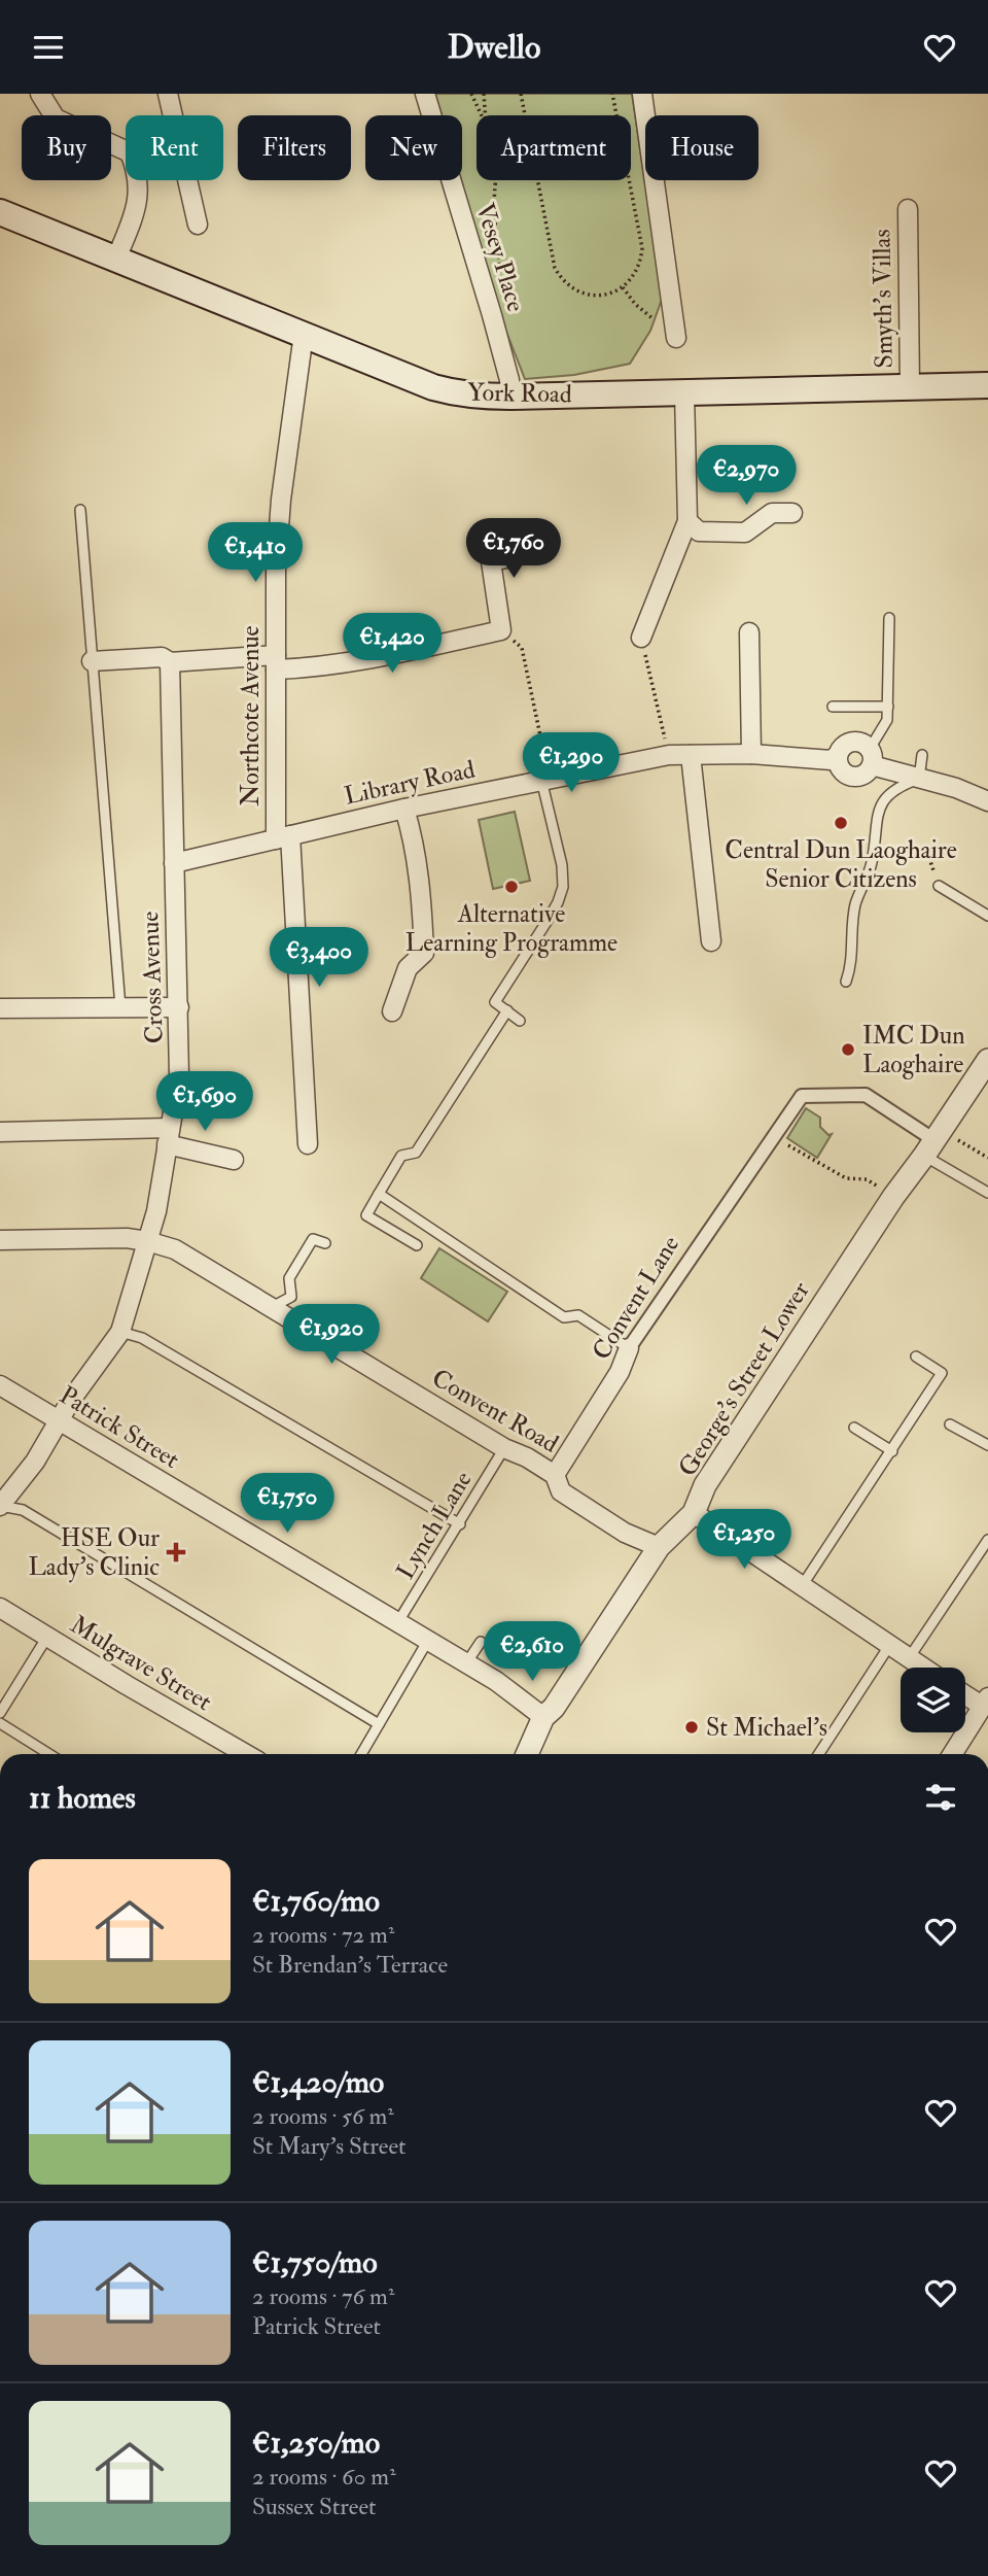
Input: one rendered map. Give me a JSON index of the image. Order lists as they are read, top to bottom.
{
  "streets": {
    "main road": ["York Road"],
    "street": [
      "Vesey Place",
      "Smyth's Villas",
      "Northcote Avenue",
      "Library Road",
      "Cross Avenue",
      "Convent Lane",
      "George's Street Lower",
      "Convent Road",
      "Patrick Street",
      "Mulgrave Street"
    ],
    "lane": ["Lynch Lane"]
  },
  "crossings": [
    ["Vesey Place", "York Road"],
    ["Smyth's Villas", "York Road"],
    ["York Road", "Northcote Avenue"],
    ["Northcote Avenue", "Library Road"],
    ["Library Road", "Cross Avenue"],
    ["Cross Avenue", "Convent Road"],
    ["Cross Avenue", "Patrick Street"],
    ["Convent Lane", "George's Street Lower"],
    ["Convent Lane", "Convent Road"],
    ["George's Street Lower", "Convent Road"],
    ["George's Street Lower", "Patrick Street"],
    ["Convent Road", "Lynch Lane"],
    ["Patrick Street", "Lynch Lane"]
  ],
  "places": {
    "other": [
      "Central Dun Laoghaire Senior Citizens",
      "Alternative Learning Programme",
      "IMC Dun Laoghaire",
      "St Michael's"
    ],
    "health": ["HSE Our Lady's Clinic"]
  },
  "page": {
    "header": "Dwello",
    "chip": [
      "Buy",
      "Rent",
      "Filters",
      "New",
      "Apartment",
      "House"
    ],
    "price": [
      "€2,970",
      "€1,760",
      "€1,410",
      "€1,420",
      "€1,290",
      "€3,400",
      "€1,690",
      "€1,920",
      "€1,750",
      "€1,250",
      "€2,610"
    ],
    "heading": "11 homes",
    "list": [
      {
        "name": "€1,760/mo",
        "note": "2 rooms · 72 m² · St Brendan's Terrace"
      },
      {
        "name": "€1,420/mo",
        "note": "2 rooms · 56 m² · St Mary's Street"
      },
      {
        "name": "€1,750/mo",
        "note": "2 rooms · 76 m² · Patrick Street"
      },
      {
        "name": "€1,250/mo",
        "note": "2 rooms · 60 m² · Sussex Street"
      }
    ]
  }
}
